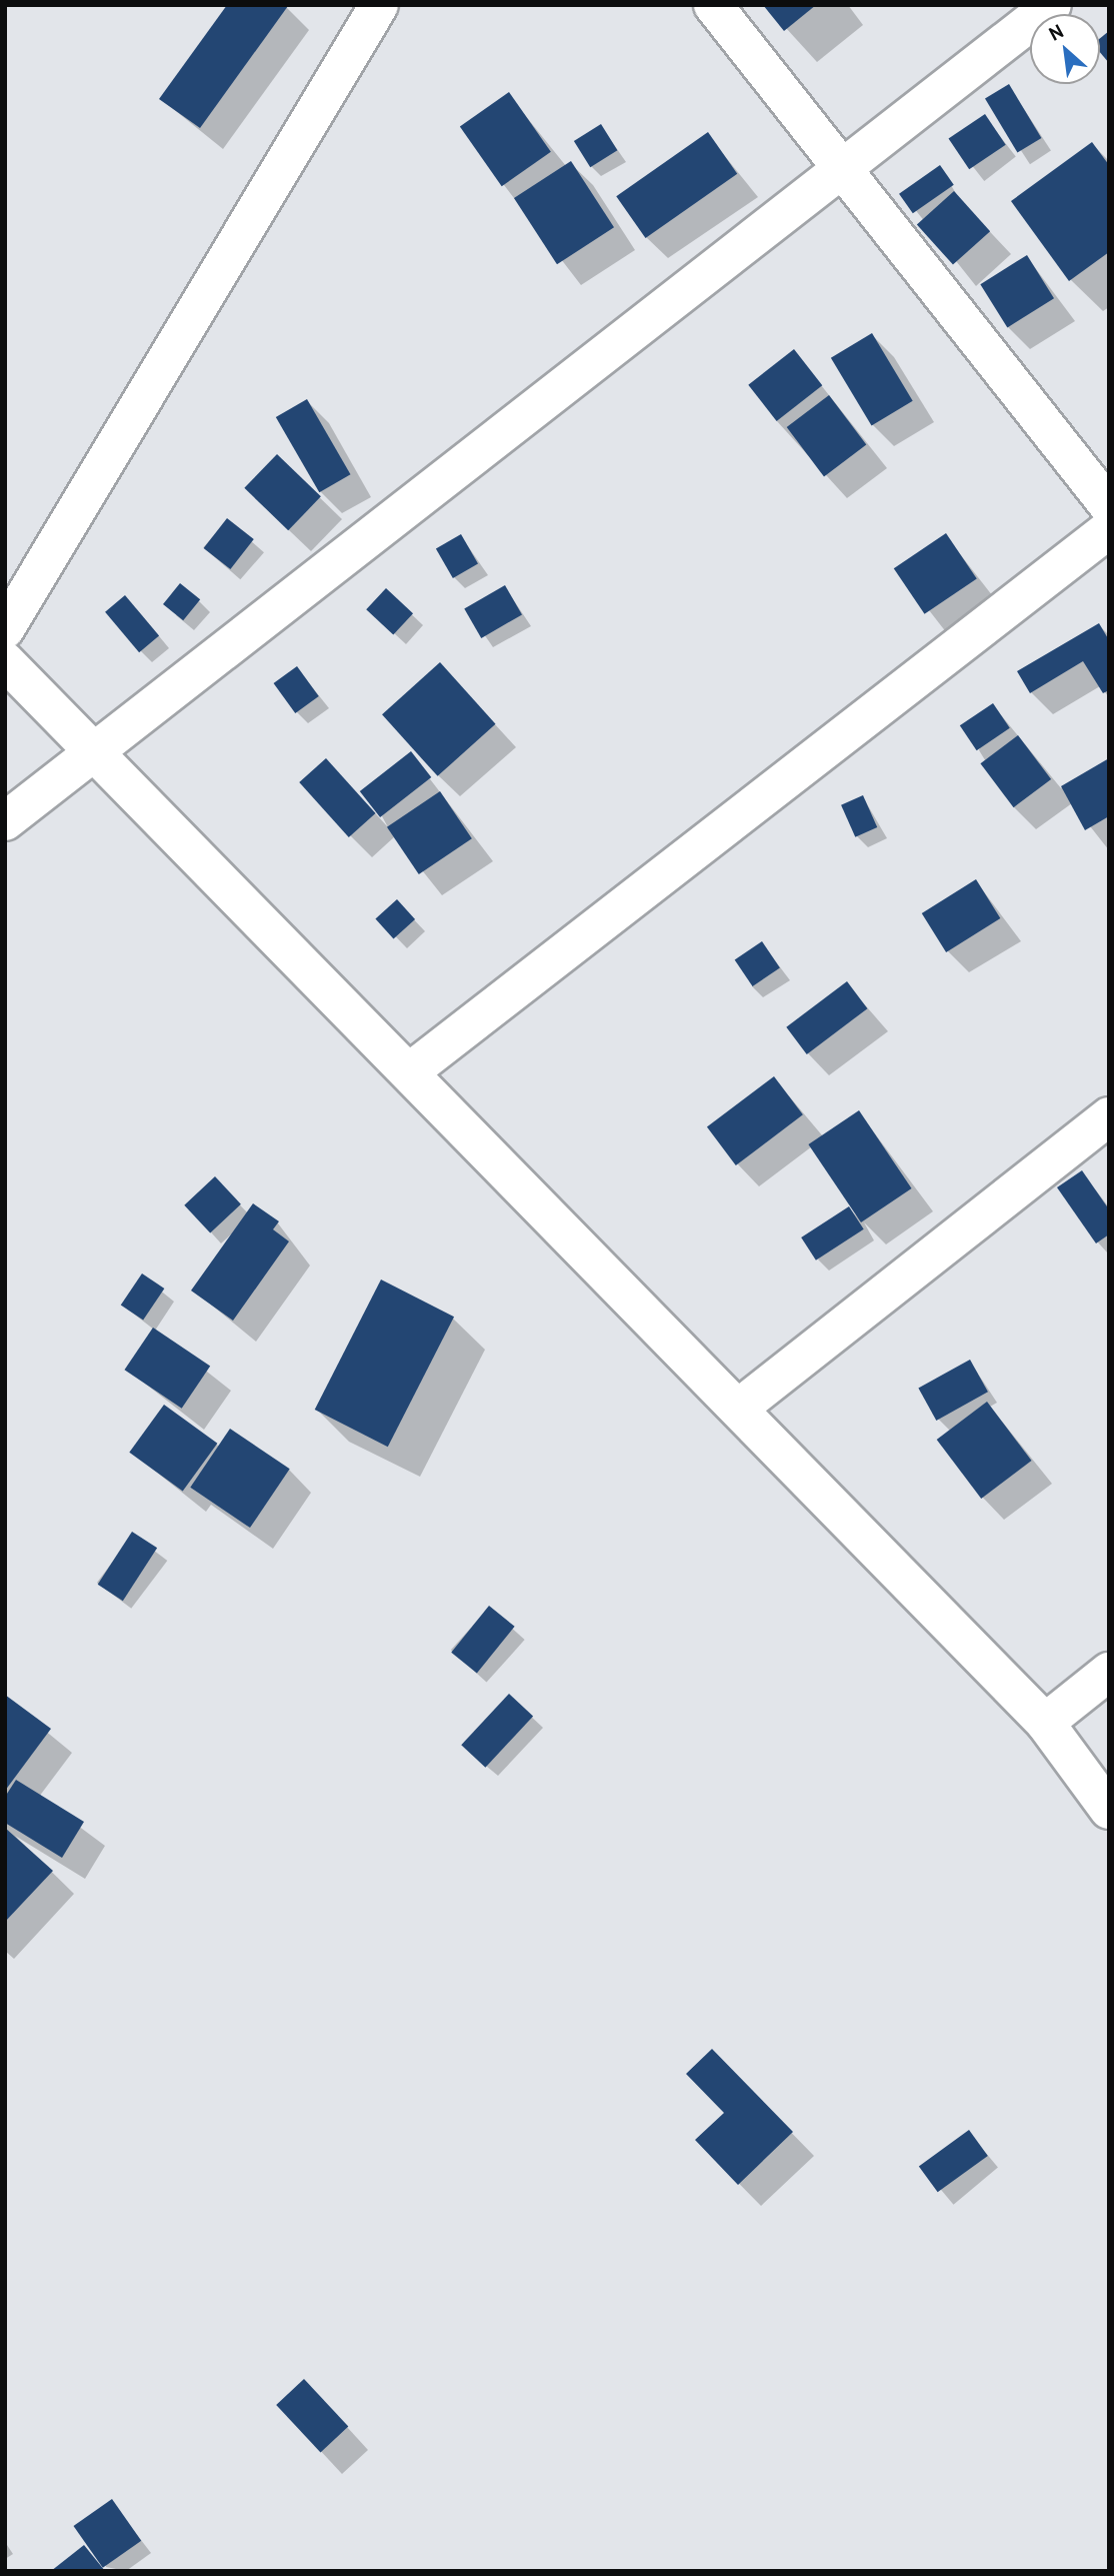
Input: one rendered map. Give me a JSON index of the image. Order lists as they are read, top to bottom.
{
  "north": "top left"
}
